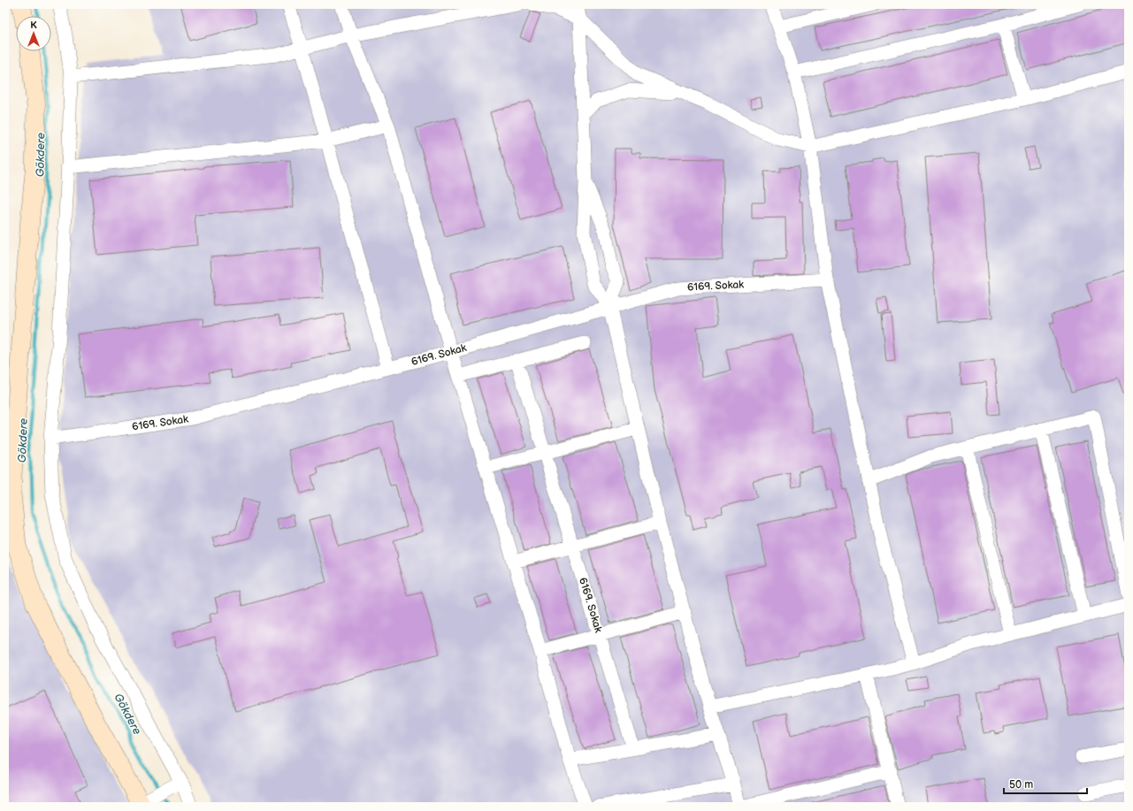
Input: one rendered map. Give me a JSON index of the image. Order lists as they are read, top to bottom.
{
  "streets": {
    "street": ["6169. Sokak"]
  },
  "water": ["Gökdere"],
  "scale_bar": "50 m",
  "north": "top"
}
